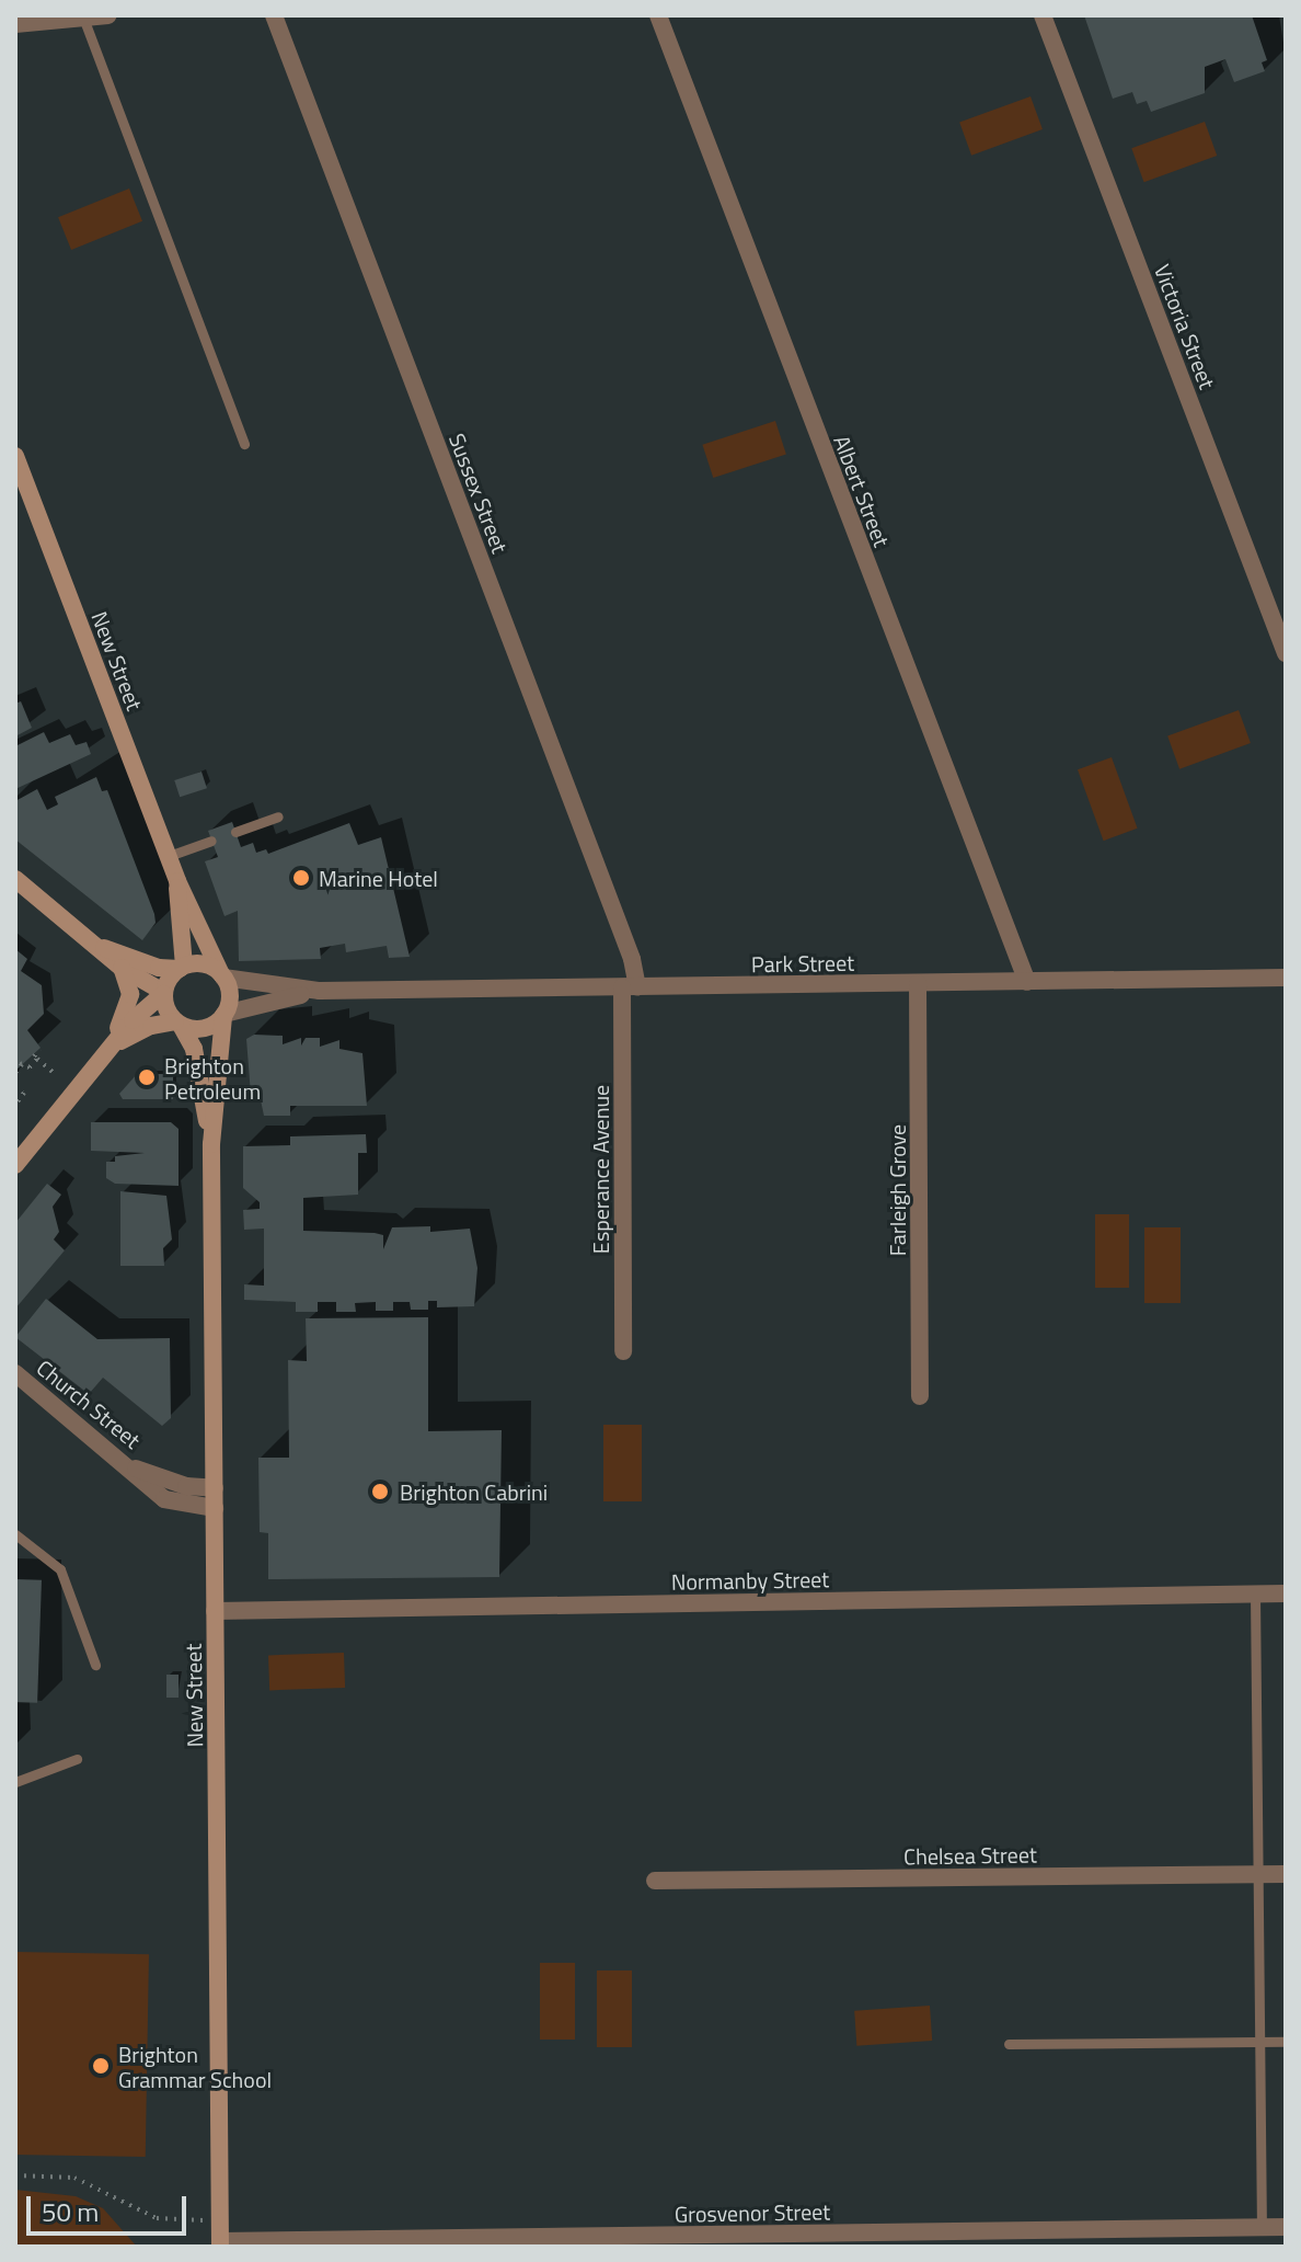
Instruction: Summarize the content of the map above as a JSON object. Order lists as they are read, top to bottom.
{
  "streets": {
    "main road": ["New Street"],
    "street": [
      "Victoria Street",
      "Albert Street",
      "Sussex Street",
      "Park Street",
      "Esperance Avenue",
      "Farleigh Grove",
      "Church Street",
      "Normanby Street",
      "Chelsea Street",
      "Grosvenor Street"
    ]
  },
  "crossings": [
    ["Albert Street", "Park Street"],
    ["Sussex Street", "Park Street"],
    ["Sussex Street", "Esperance Avenue"],
    ["New Street", "Park Street"],
    ["New Street", "Church Street"],
    ["New Street", "Normanby Street"],
    ["New Street", "Grosvenor Street"],
    ["Park Street", "Esperance Avenue"],
    ["Park Street", "Farleigh Grove"]
  ],
  "places": [
    "Marine Hotel",
    "Brighton Petroleum",
    "Brighton Cabrini",
    "Brighton Grammar School"
  ],
  "scale_bar": "50 m"
}
